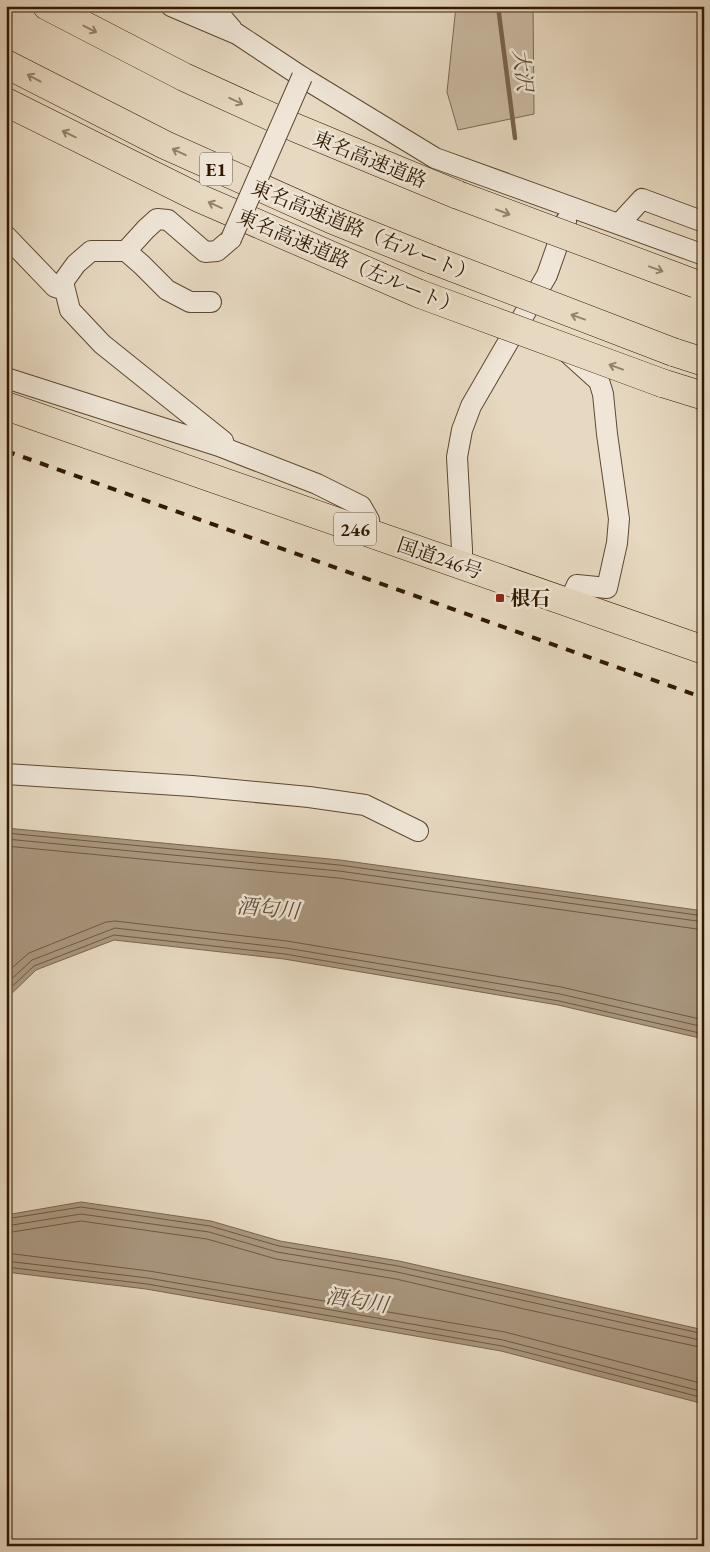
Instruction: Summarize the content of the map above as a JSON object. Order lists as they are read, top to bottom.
{
  "streets": {
    "highway": [
      "東名高速道路",
      "E1",
      "東名高速道路（右ルート）",
      "東名高速道路（左ルート）",
      "246",
      "国道246号"
    ]
  },
  "one_way": ["東名高速道路", "東名高速道路（右ルート）", "東名高速道路（左ルート）"],
  "water": ["大沢", "酒匂川"],
  "places": {
    "transit": ["根石"]
  }
}
